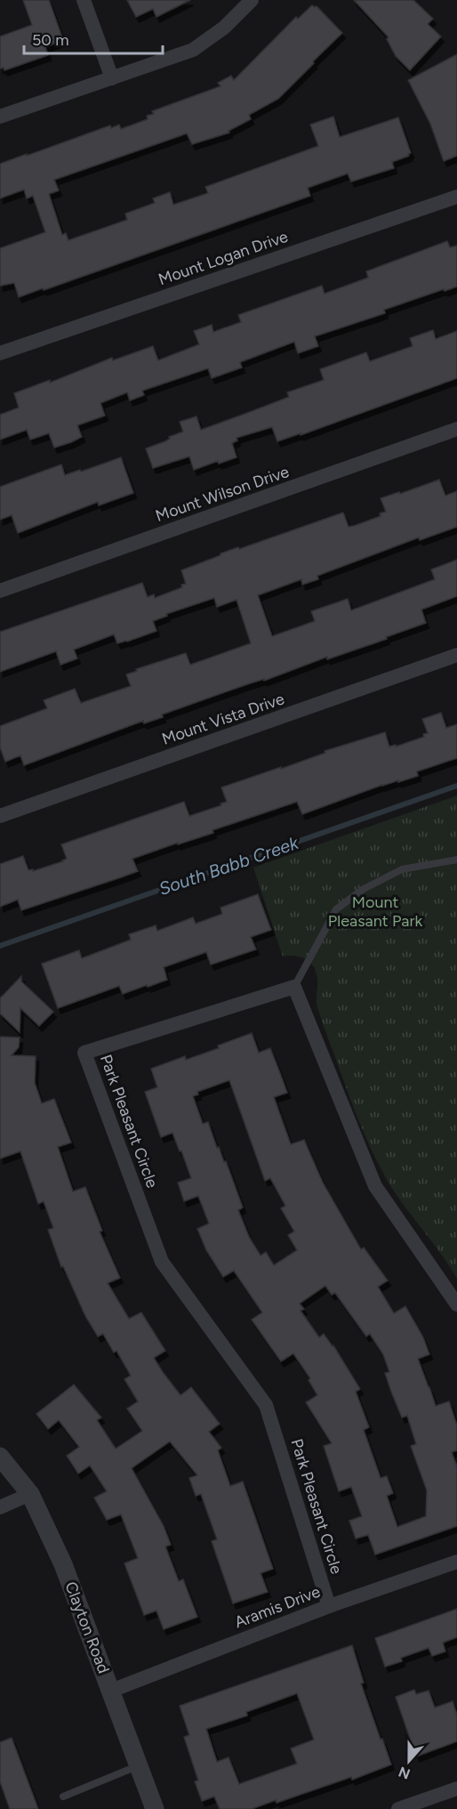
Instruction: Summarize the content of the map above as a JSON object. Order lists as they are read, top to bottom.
{
  "streets": {
    "street": [
      "Mount Logan Drive",
      "Mount Wilson Drive",
      "Mount Vista Drive",
      "Park Pleasant Circle",
      "Aramis Drive",
      "Clayton Road"
    ]
  },
  "crossings": [
    ["Park Pleasant Circle", "Aramis Drive"],
    ["Aramis Drive", "Clayton Road"]
  ],
  "water": ["South Babb Creek"],
  "parks": ["Mount Pleasant Park"],
  "scale_bar": "50 m",
  "north": "bottom"
}
